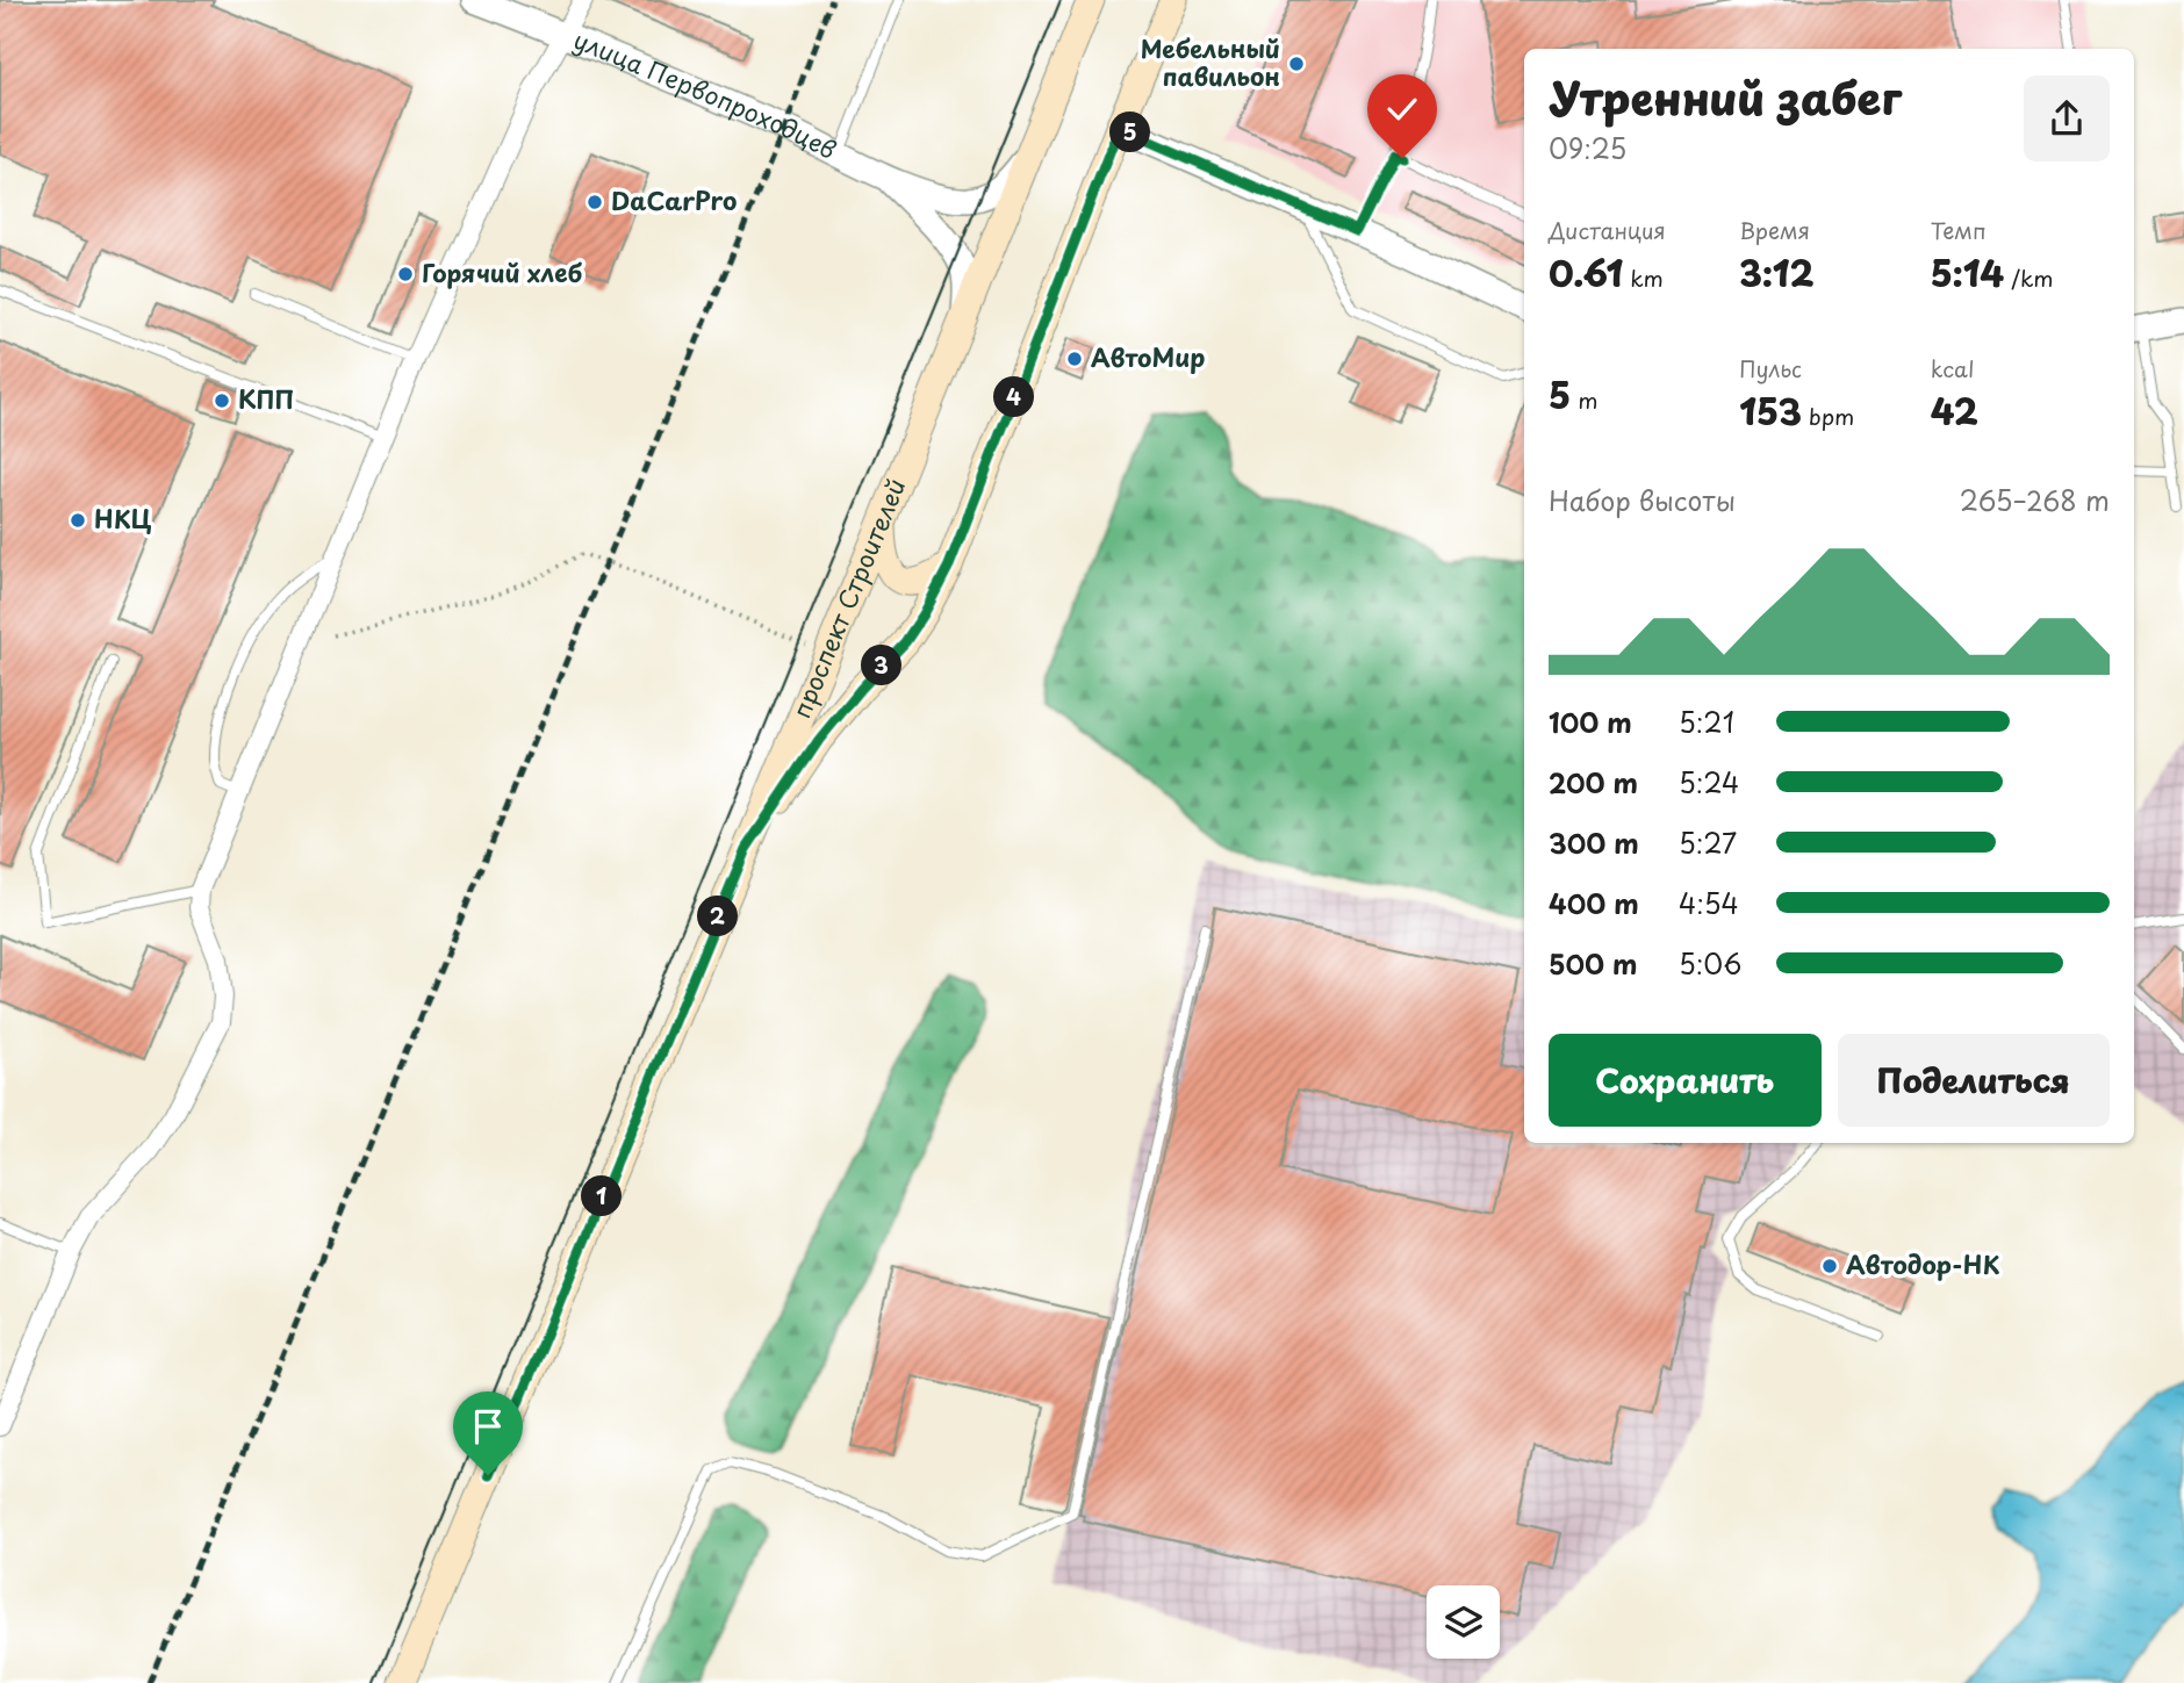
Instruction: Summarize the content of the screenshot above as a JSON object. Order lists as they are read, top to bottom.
{
  "streets": {
    "main road": ["проспект Строителей"],
    "street": ["улица Первопроходцев"]
  },
  "crossings": [
    ["улица Первопроходцев", "проспект Строителей"]
  ],
  "places": [
    "Мебельный павильон",
    "DaCarPro",
    "Горячий хлеб",
    "АвтоМир",
    "КПП",
    "НКЦ",
    "Автодор-НК"
  ],
  "page": {
    "heading": ["Утренний забег", "09:25"],
    "pins": [
      "5",
      "4",
      "3",
      "2",
      "1"
    ],
    "stats": [
      ["Дистанция", "0.61 km"],
      ["Время", "3:12"],
      ["Темп", "5:14 /km"],
      ["5 m"],
      ["Пульс", "153 bpm"],
      ["kcal", "42"]
    ],
    "chart": ["Набор высоты", "265–268 m"],
    "list": [
      {
        "name": "100 m",
        "note": "5:21"
      },
      {
        "name": "200 m",
        "note": "5:24"
      },
      {
        "name": "300 m",
        "note": "5:27"
      },
      {
        "name": "400 m",
        "note": "4:54"
      },
      {
        "name": "500 m",
        "note": "5:06"
      }
    ],
    "buttons": ["Сохранить", "Поделиться"]
  }
}
